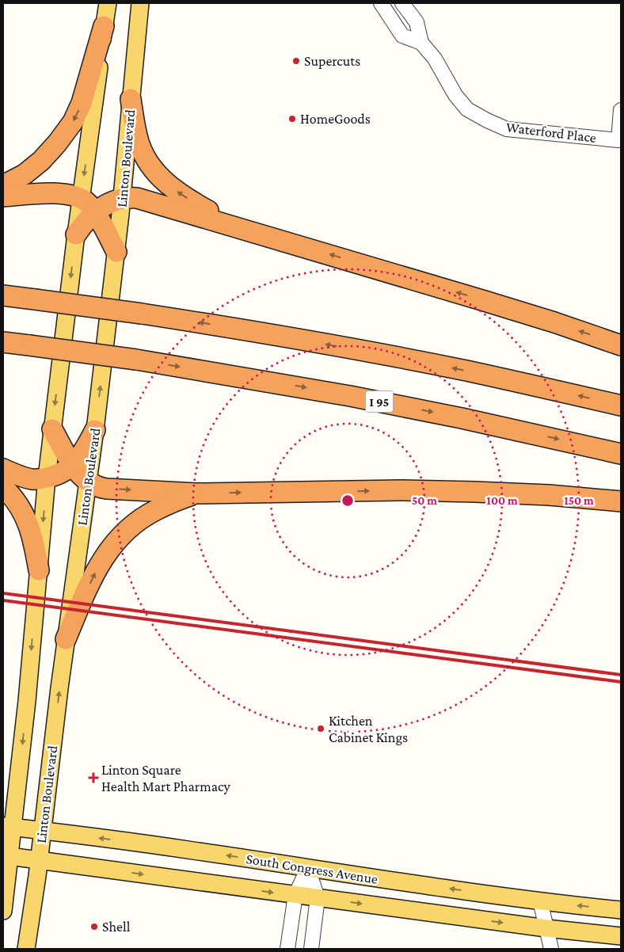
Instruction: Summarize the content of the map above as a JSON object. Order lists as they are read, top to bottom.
{
  "streets": {
    "highway": ["I 95"],
    "main road": ["Linton Boulevard", "South Congress Avenue"],
    "street": ["Waterford Place"]
  },
  "crossings": [
    ["Linton Boulevard", "South Congress Avenue"]
  ],
  "places": {
    "other": [
      "Supercuts",
      "HomeGoods",
      "Kitchen Cabinet Kings",
      "Shell"
    ],
    "health": ["Linton Square Health Mart Pharmacy"]
  },
  "rings": ["50 m", "100 m", "150 m"]
}
